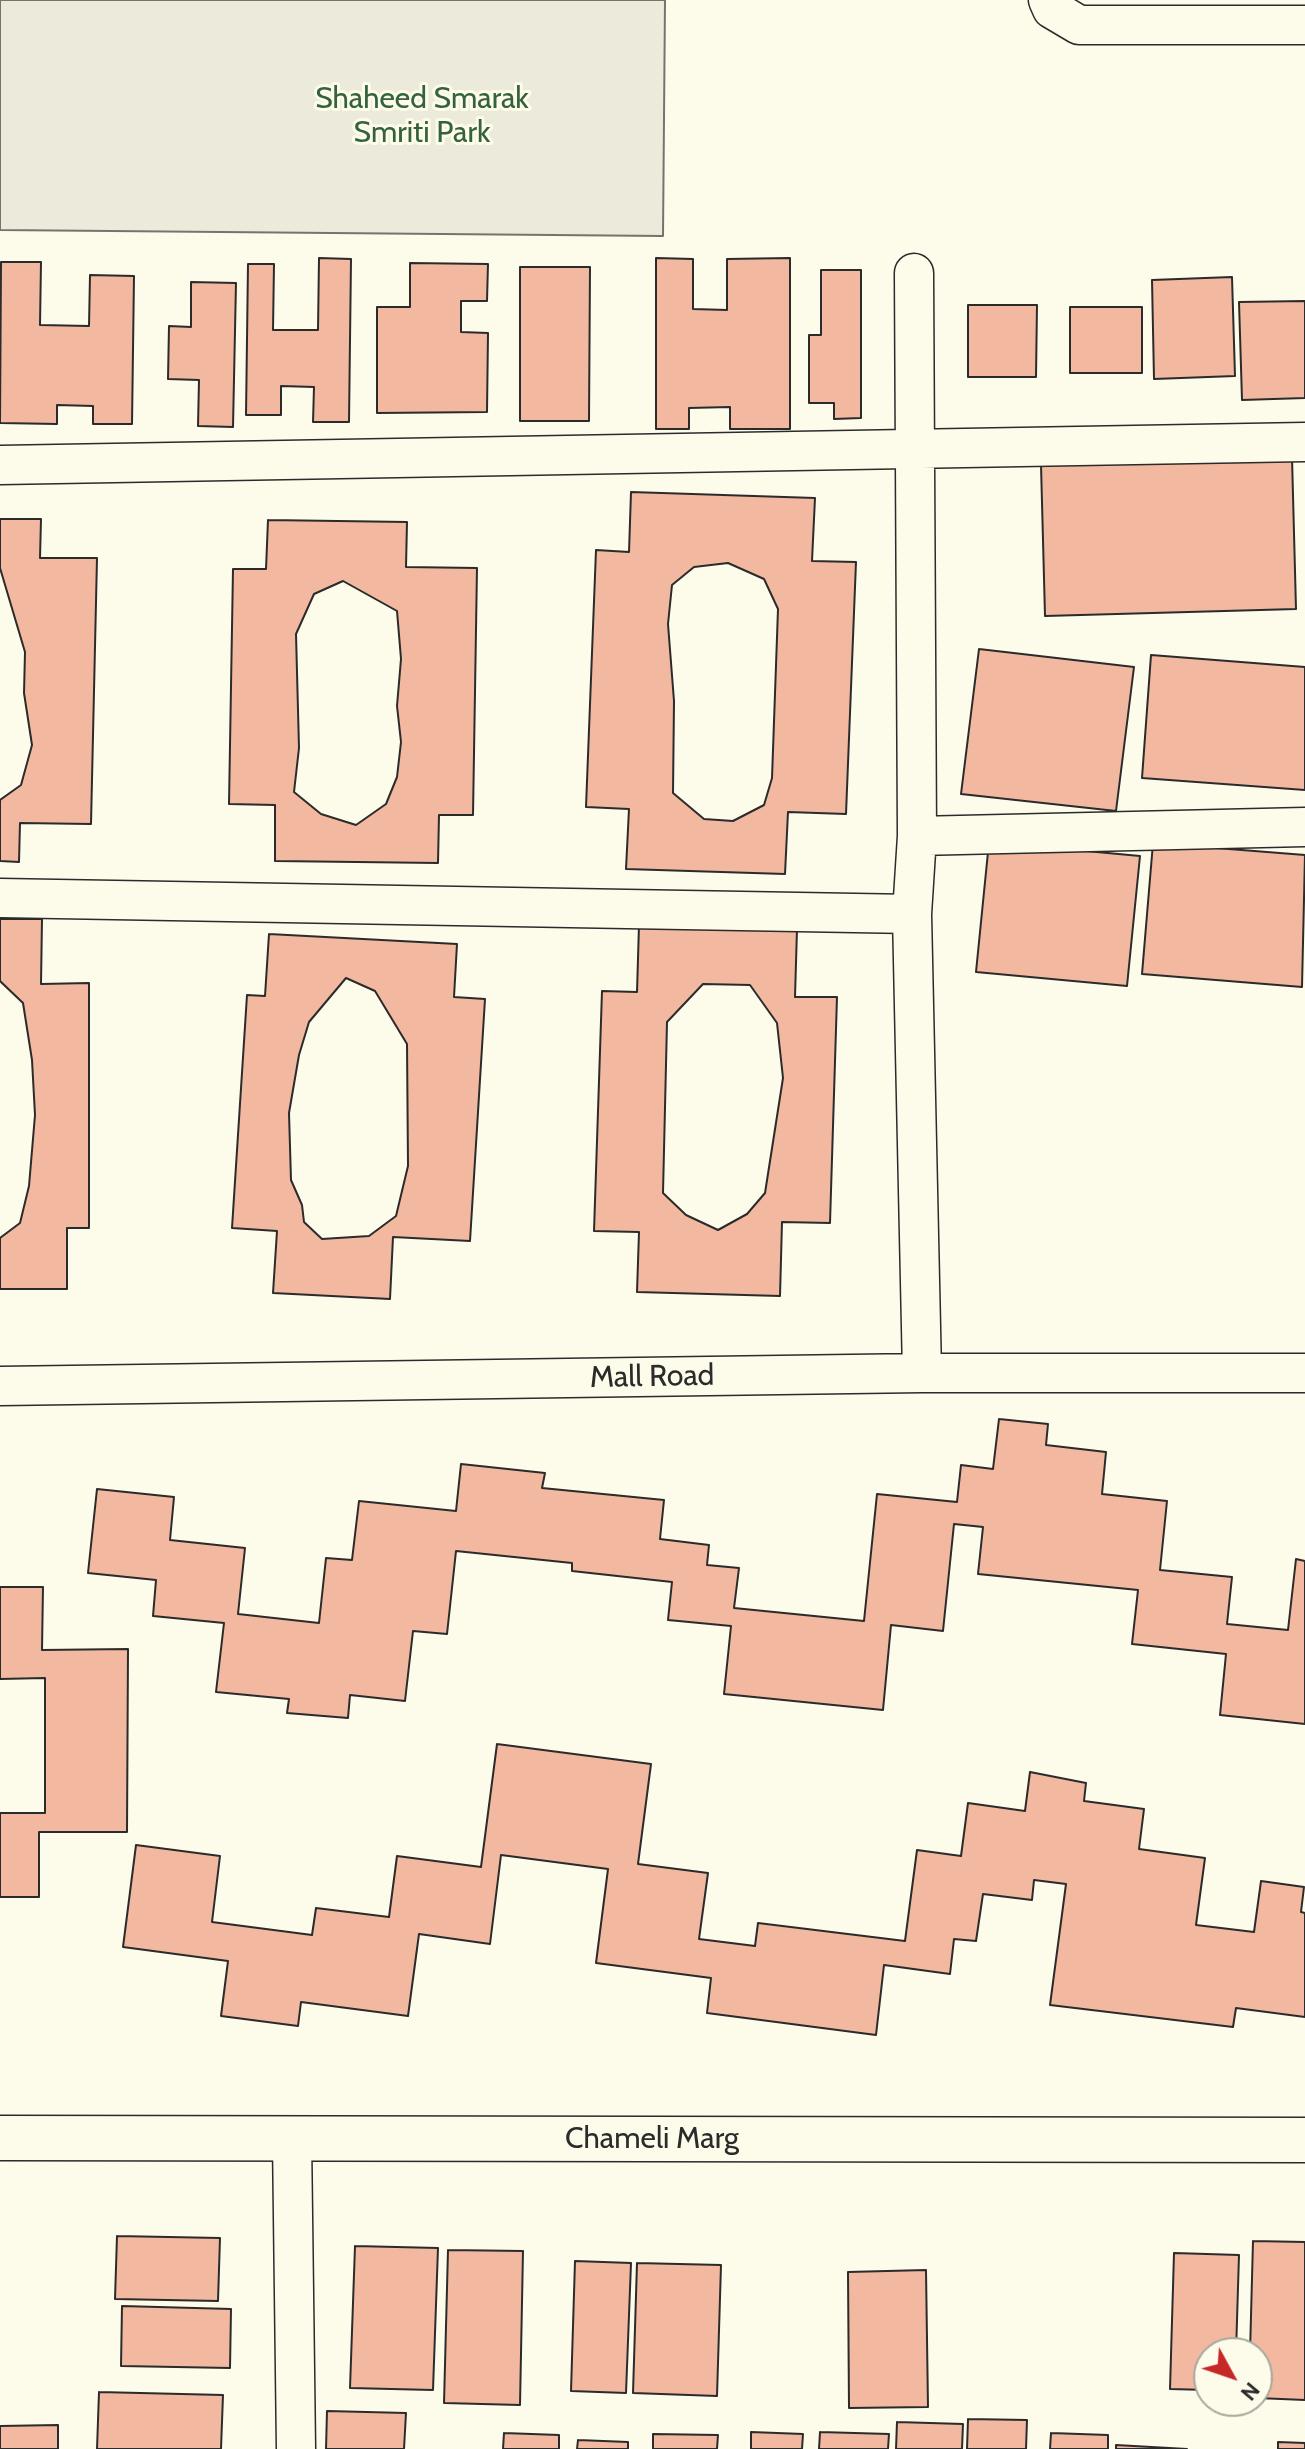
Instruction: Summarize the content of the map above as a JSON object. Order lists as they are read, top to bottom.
{
  "streets": {
    "street": ["Mall Road", "Chameli Marg"]
  },
  "parks": ["Shaheed Smarak Smriti Park"],
  "north": "bottom right"
}
